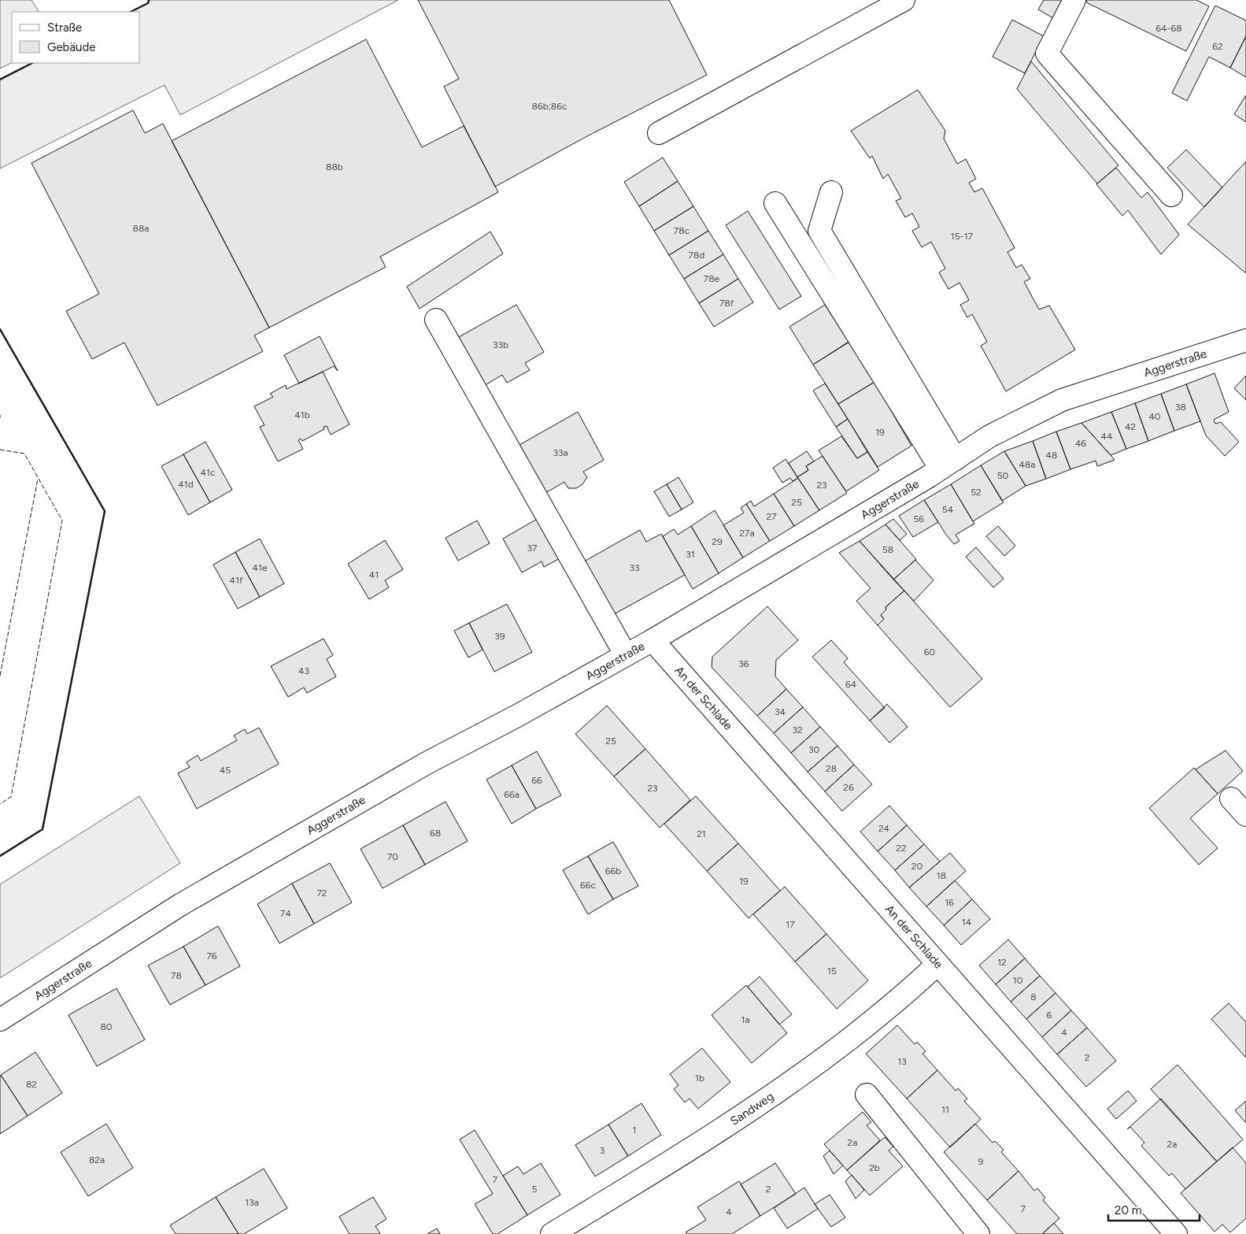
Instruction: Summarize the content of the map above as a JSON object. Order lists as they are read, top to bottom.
{
  "streets": {
    "street": ["Aggerstraße", "An der Schlade", "Sandweg"]
  },
  "crossings": [
    ["Aggerstraße", "An der Schlade"],
    ["An der Schlade", "Sandweg"]
  ],
  "house_numbers": [
    "64-68",
    "62",
    "86b;86c",
    "88b",
    "88a",
    "78c",
    "15-17",
    "78d",
    "78e",
    "78f",
    "33b",
    "38",
    "41b",
    "40",
    "42",
    "19",
    "44",
    "46",
    "33a",
    "48",
    "48a",
    "41c",
    "50",
    "41d",
    "23",
    "52",
    "25",
    "54",
    "27",
    "56",
    "27a",
    "29",
    "37",
    "58",
    "31",
    "41e",
    "33",
    "41",
    "41f",
    "39",
    "60",
    "36",
    "43",
    "64",
    "34",
    "32",
    "25",
    "30",
    "28",
    "45",
    "66",
    "26",
    "23",
    "66a",
    "24",
    "68",
    "21",
    "22",
    "70",
    "20",
    "66b",
    "18",
    "19",
    "66c",
    "72",
    "16",
    "74",
    "14",
    "17",
    "76",
    "12",
    "15",
    "78",
    "10",
    "8",
    "6",
    "1a",
    "80",
    "4",
    "2",
    "13",
    "1b",
    "82",
    "11",
    "1",
    "2a",
    "2a",
    "3",
    "82a",
    "9",
    "2b",
    "7",
    "5",
    "2",
    "13a",
    "7",
    "4"
  ],
  "legend": ["Straße", "Gebäude"],
  "scale_bar": "20 m"
}
